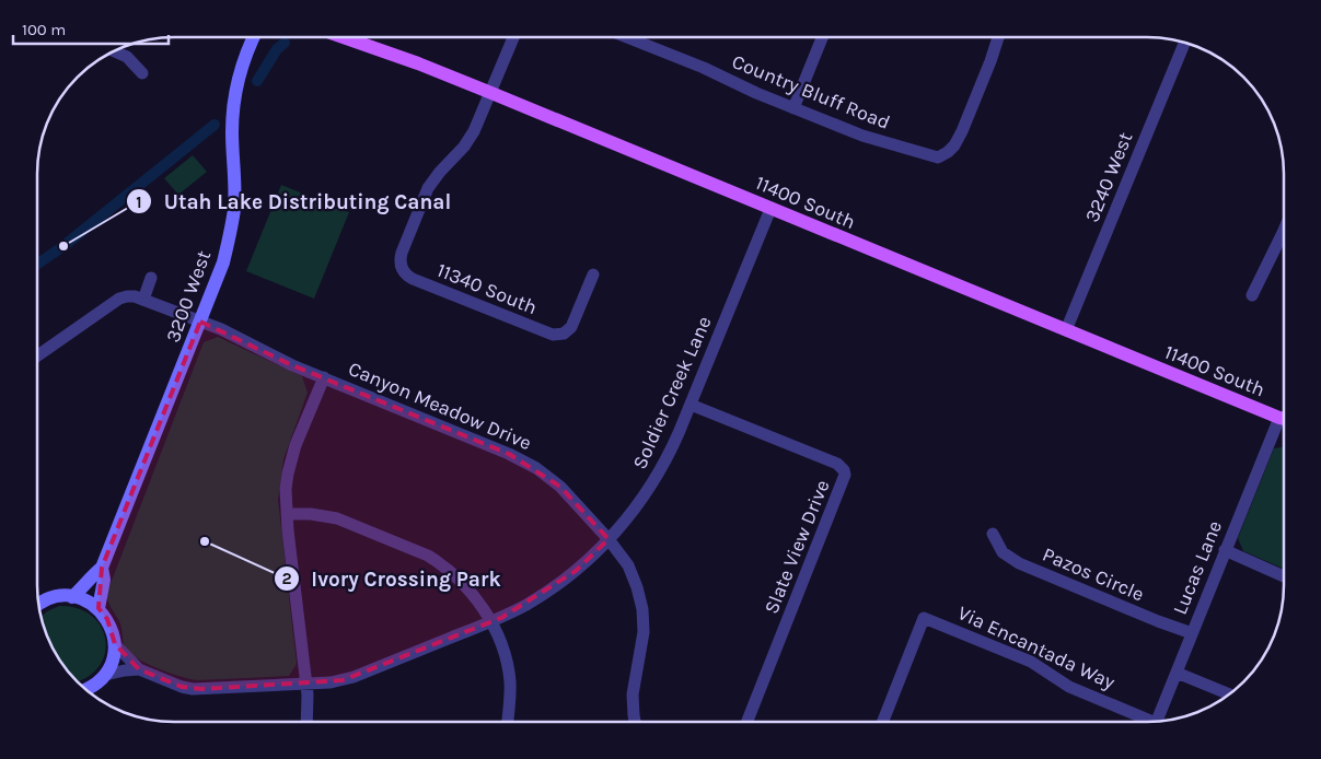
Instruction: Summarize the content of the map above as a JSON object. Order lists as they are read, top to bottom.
{
  "streets": {
    "main road": ["11400 South"],
    "street": [
      "Country Bluff Road",
      "3240 West",
      "11340 South",
      "3200 West",
      "Soldier Creek Lane",
      "Canyon Meadow Drive",
      "Slate View Drive",
      "Lucas Lane",
      "Pazos Circle",
      "Via Encantada Way"
    ]
  },
  "crossings": [
    ["3240 West", "11400 South"],
    ["11400 South", "11340 South"],
    ["11400 South", "Soldier Creek Lane"],
    ["11400 South", "Lucas Lane"],
    ["3200 West", "Canyon Meadow Drive"],
    ["Soldier Creek Lane", "Canyon Meadow Drive"],
    ["Soldier Creek Lane", "Slate View Drive"],
    ["Lucas Lane", "Pazos Circle"]
  ],
  "places": ["Utah Lake Distributing Canal", "Ivory Crossing Park"],
  "scale_bar": "100 m"
}
